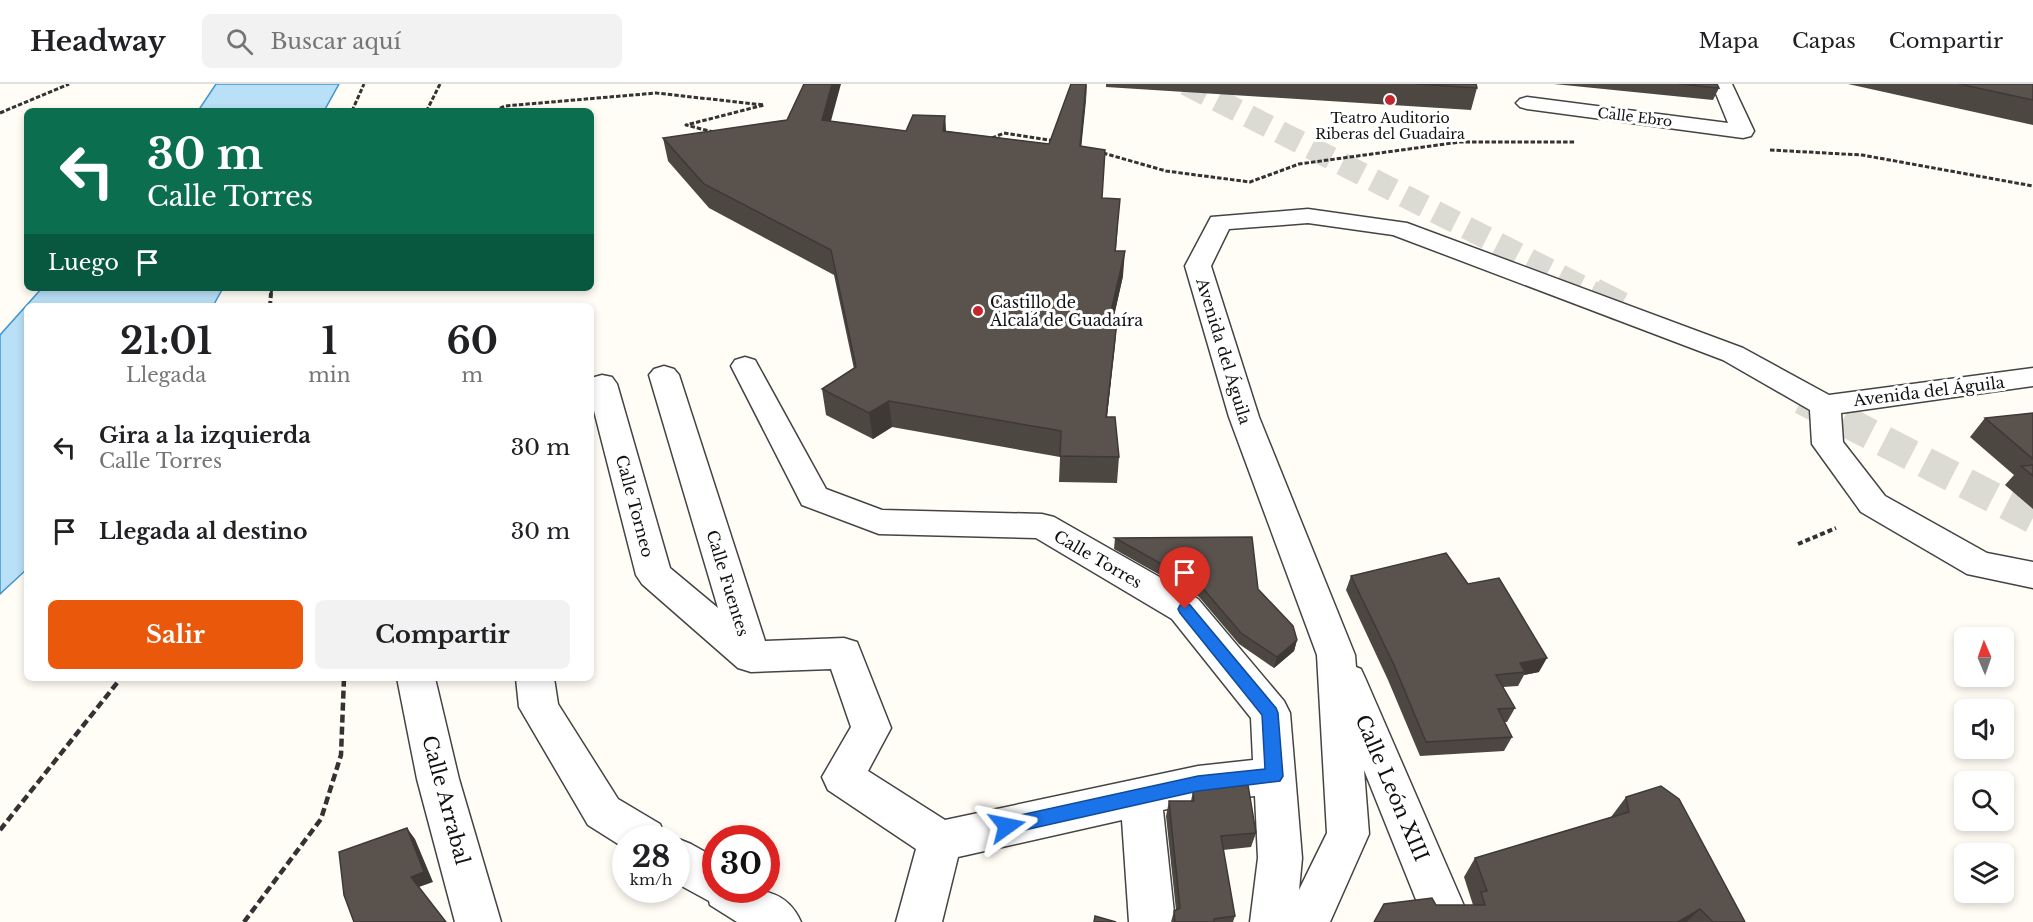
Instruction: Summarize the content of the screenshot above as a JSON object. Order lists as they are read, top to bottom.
{
  "streets": {
    "street": [
      "Calle Ebro",
      "Avenida del Águila",
      "Calle Torneo",
      "Calle Torres",
      "Calle Fuentes",
      "Calle León XIII",
      "Calle Arrabal"
    ]
  },
  "crossings": [
    ["Avenida del Águila", "Calle León XIII"],
    ["Calle Torneo", "Calle Fuentes"]
  ],
  "places": ["Teatro Auditorio Riberas del Guadaira", "Castillo de Alcalá de Guadaíra"],
  "north": "top",
  "page": {
    "header": "Headway",
    "search": "Buscar aquí",
    "nav": ["Mapa", "Capas", "Compartir"],
    "turn": ["30 m", "Calle Torres"],
    "then": "Luego",
    "eta": [
      "21:01",
      "Llegada",
      "1",
      "min",
      "60",
      "m"
    ],
    "list": [
      {
        "name": "Gira a la izquierda",
        "note": "Calle Torres",
        "value": "30 m"
      },
      {
        "name": "Llegada al destino",
        "value": "30 m"
      }
    ],
    "buttons": ["Salir", "Compartir"],
    "speed": "28 km/h",
    "limit": "30"
  }
}
